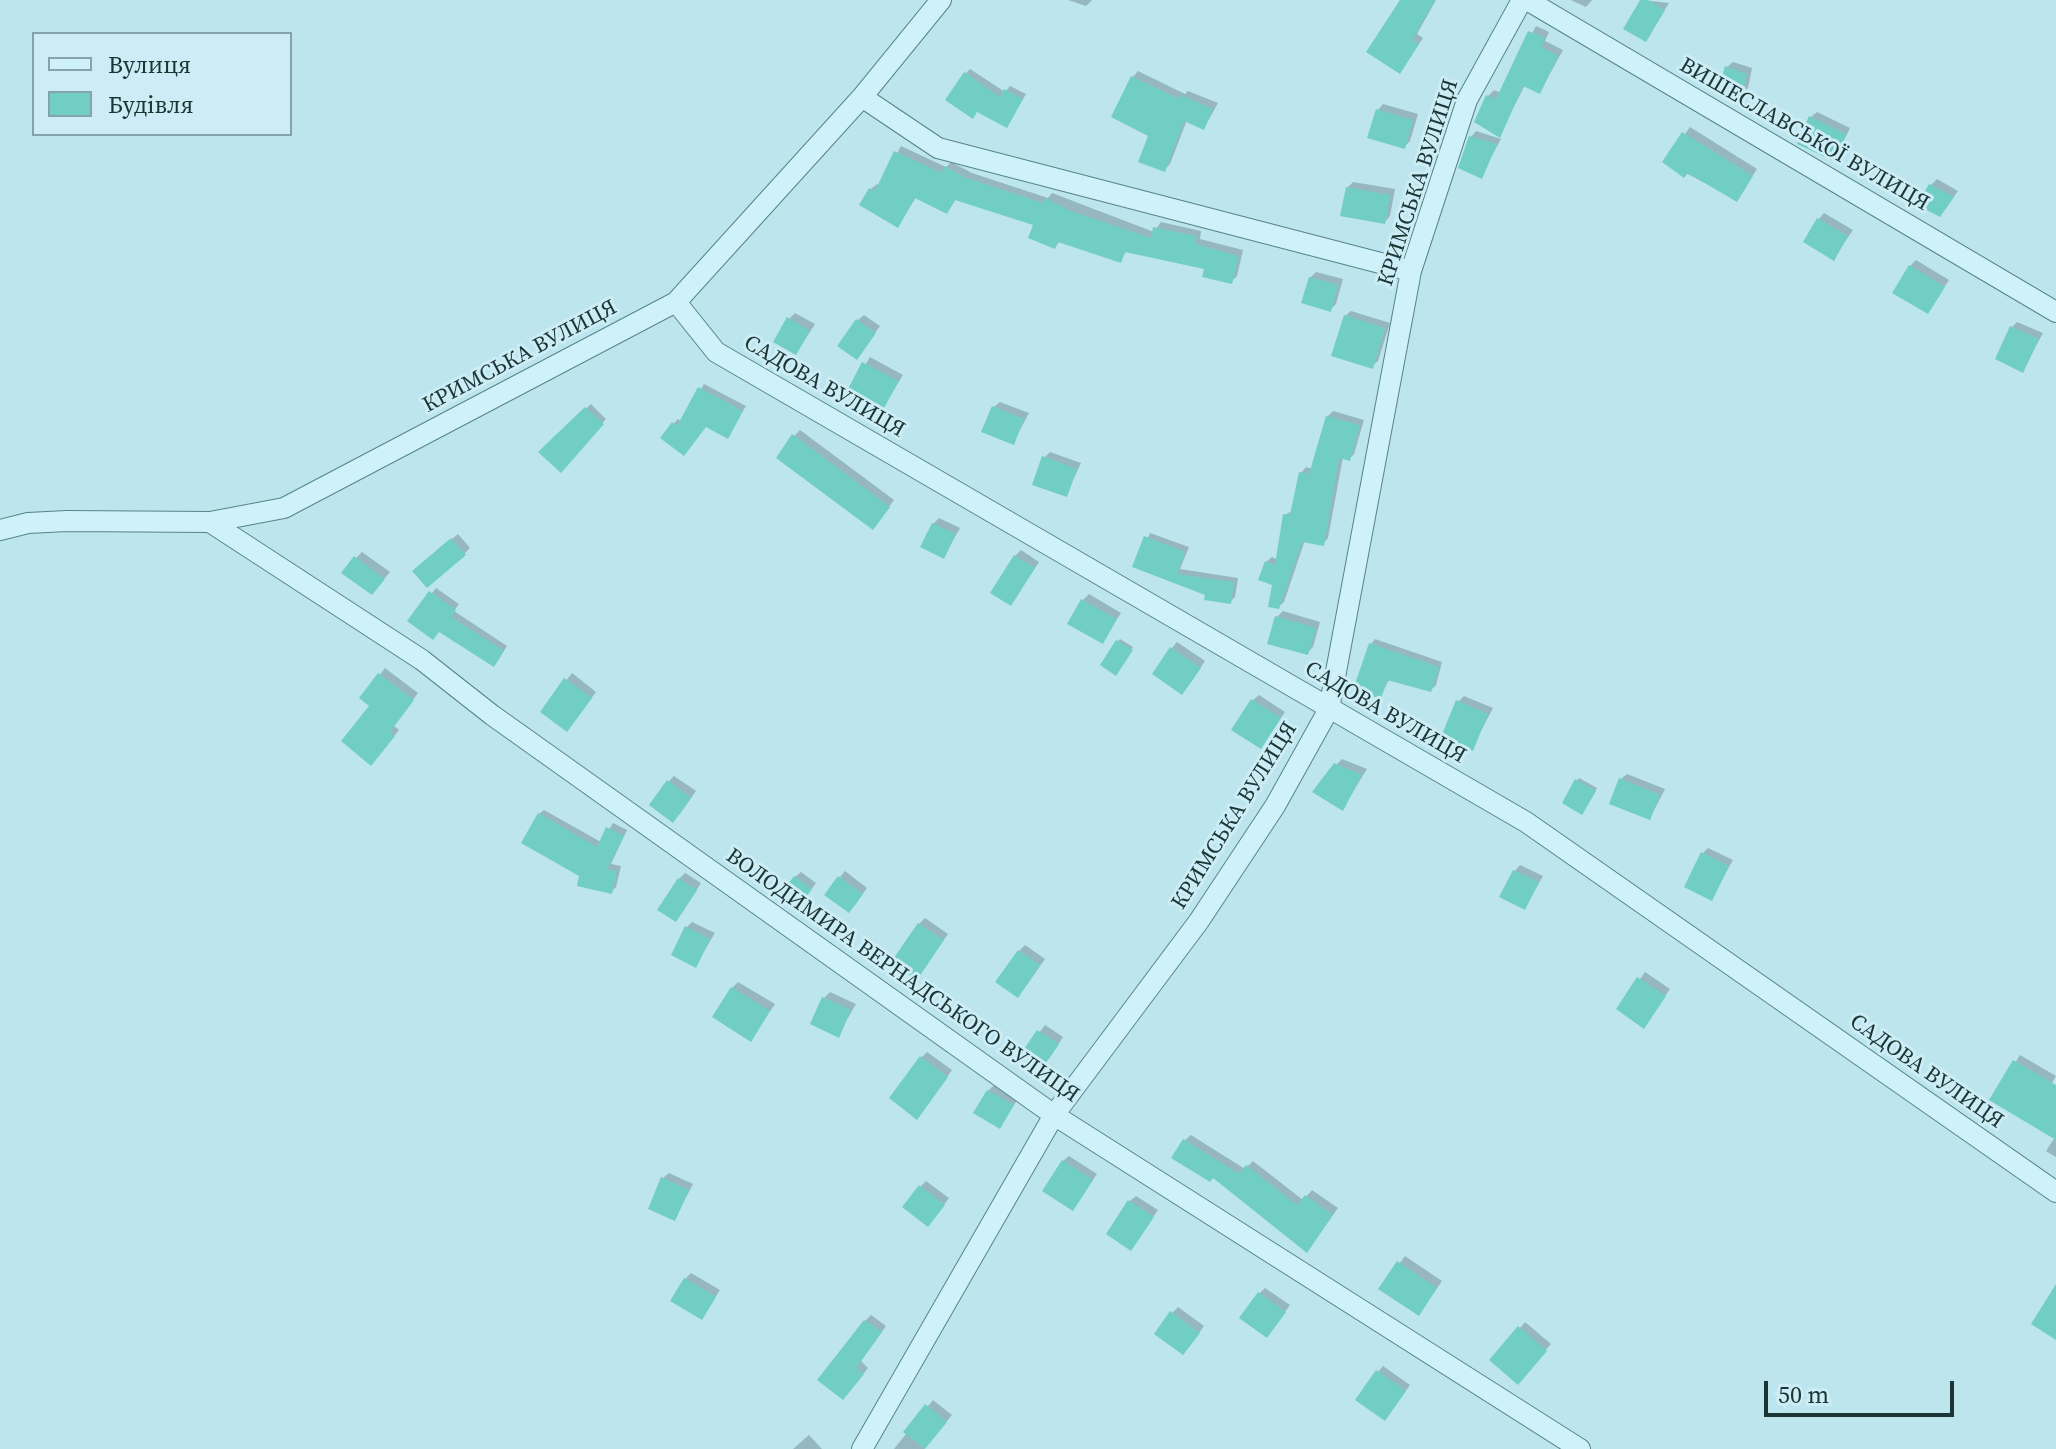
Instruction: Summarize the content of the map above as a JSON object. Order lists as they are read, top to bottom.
{
  "streets": {
    "street": [
      "ВИШЕСЛАВСЬКОЇ ВУЛИЦЯ",
      "КРИМСЬКА ВУЛИЦЯ",
      "САДОВА ВУЛИЦЯ",
      "ВОЛОДИМИРА ВЕРНАДСЬКОГО ВУЛИЦЯ"
    ]
  },
  "crossings": [
    ["ВИШЕСЛАВСЬКОЇ ВУЛИЦЯ", "КРИМСЬКА ВУЛИЦЯ"],
    ["КРИМСЬКА ВУЛИЦЯ", "САДОВА ВУЛИЦЯ"],
    ["КРИМСЬКА ВУЛИЦЯ", "ВОЛОДИМИРА ВЕРНАДСЬКОГО ВУЛИЦЯ"]
  ],
  "legend": ["Вулиця", "Будівля"],
  "scale_bar": "50 m"
}
